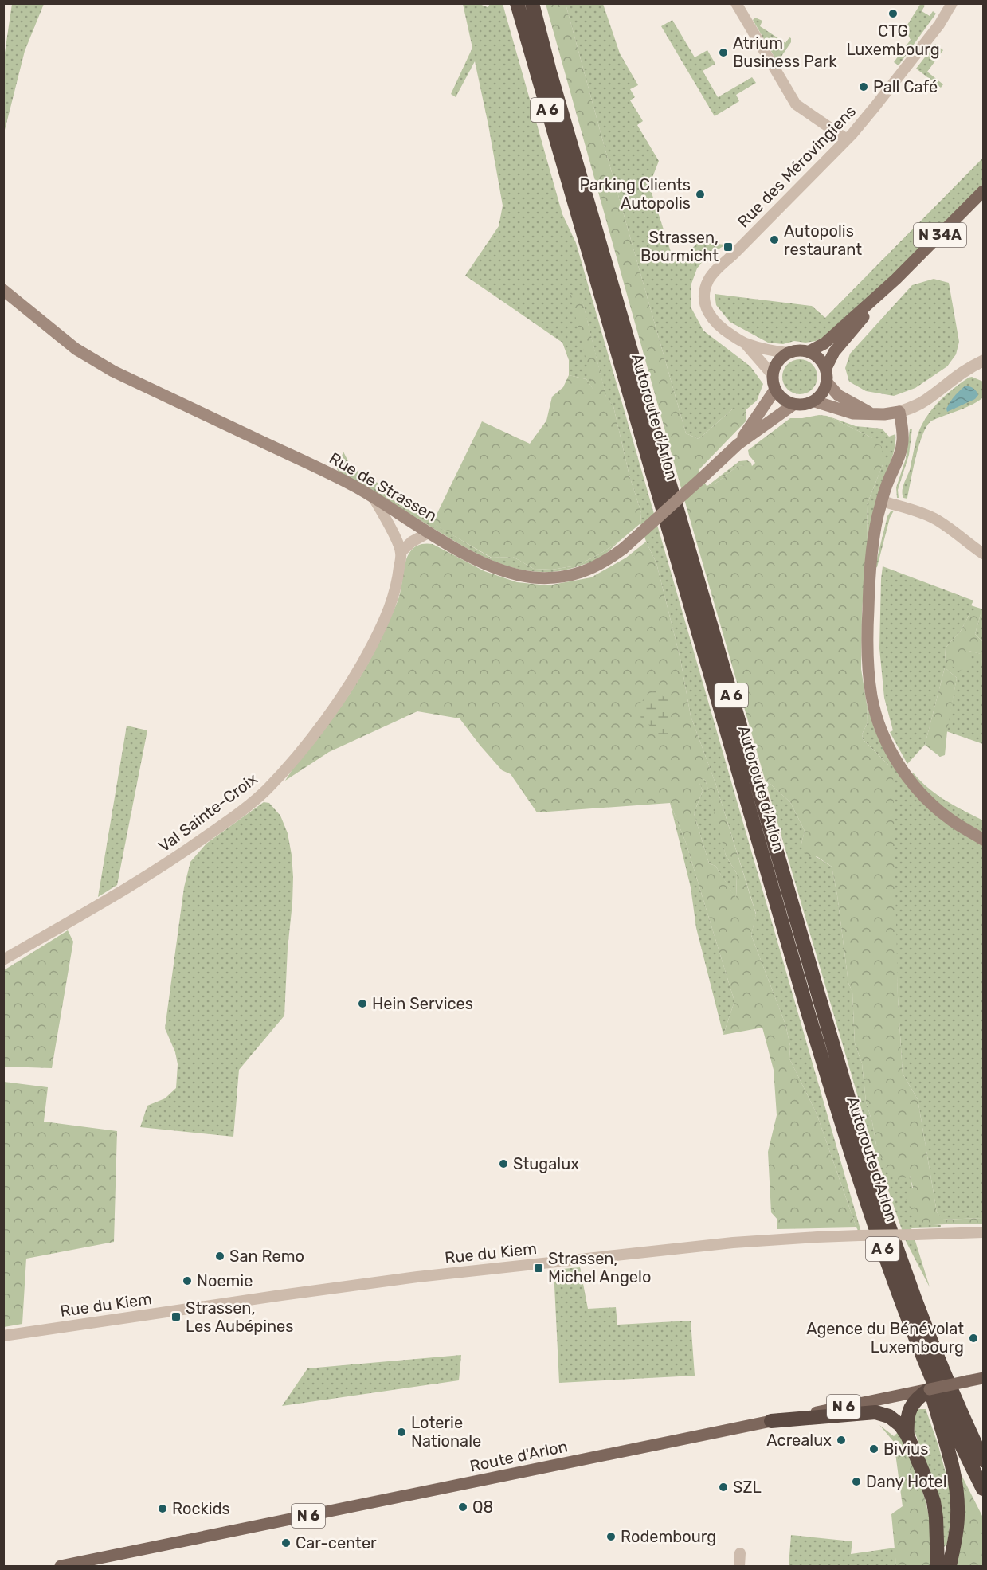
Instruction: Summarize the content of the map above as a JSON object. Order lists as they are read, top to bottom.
{
  "streets": {
    "highway": ["A 6", "Autoroute d'Arlon"],
    "main road": [
      "N 34A",
      "Rue de Strassen",
      "N 6",
      "Route d'Arlon"
    ],
    "street": ["Rue des Mérovingiens", "Val Sainte-Croix", "Rue du Kiem"]
  },
  "crossings": [
    ["Rue des Mérovingiens", "N 34A"],
    ["Rue des Mérovingiens", "Rue de Strassen"],
    ["N 34A", "Rue de Strassen"]
  ],
  "places": {
    "other": [
      "CTG Luxembourg",
      "Atrium Business Park",
      "Pall Café",
      "Parking Clients Autopolis",
      "Autopolis restaurant",
      "Hein Services",
      "Stugalux",
      "San Remo",
      "Noemie",
      "Agence du Bénévolat Luxembourg",
      "Loterie Nationale",
      "Acrealux",
      "Bivius",
      "Dany Hotel",
      "SZL",
      "Q8",
      "Rockids",
      "Rodembourg",
      "Car-center"
    ],
    "transit": ["Strassen, Bourmicht", "Strassen, Michel Angelo", "Strassen, Les Aubépines"]
  }
}
